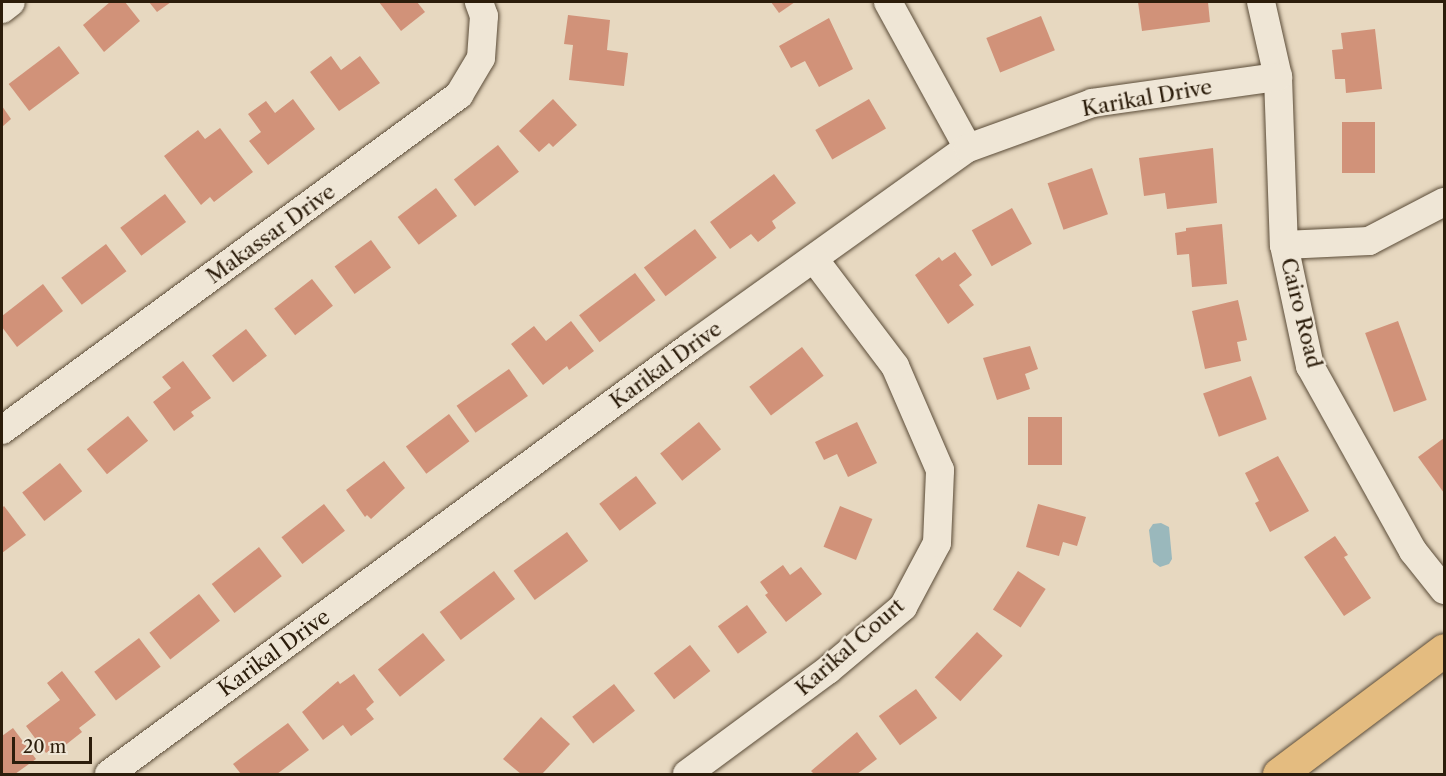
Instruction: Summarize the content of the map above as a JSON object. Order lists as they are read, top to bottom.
{
  "streets": {
    "street": [
      "Karikal Drive",
      "Makassar Drive",
      "Cairo Road",
      "Karikal Court"
    ]
  },
  "crossings": [
    ["Karikal Drive", "Cairo Road"],
    ["Karikal Drive", "Karikal Court"]
  ],
  "scale_bar": "20 m"
}
